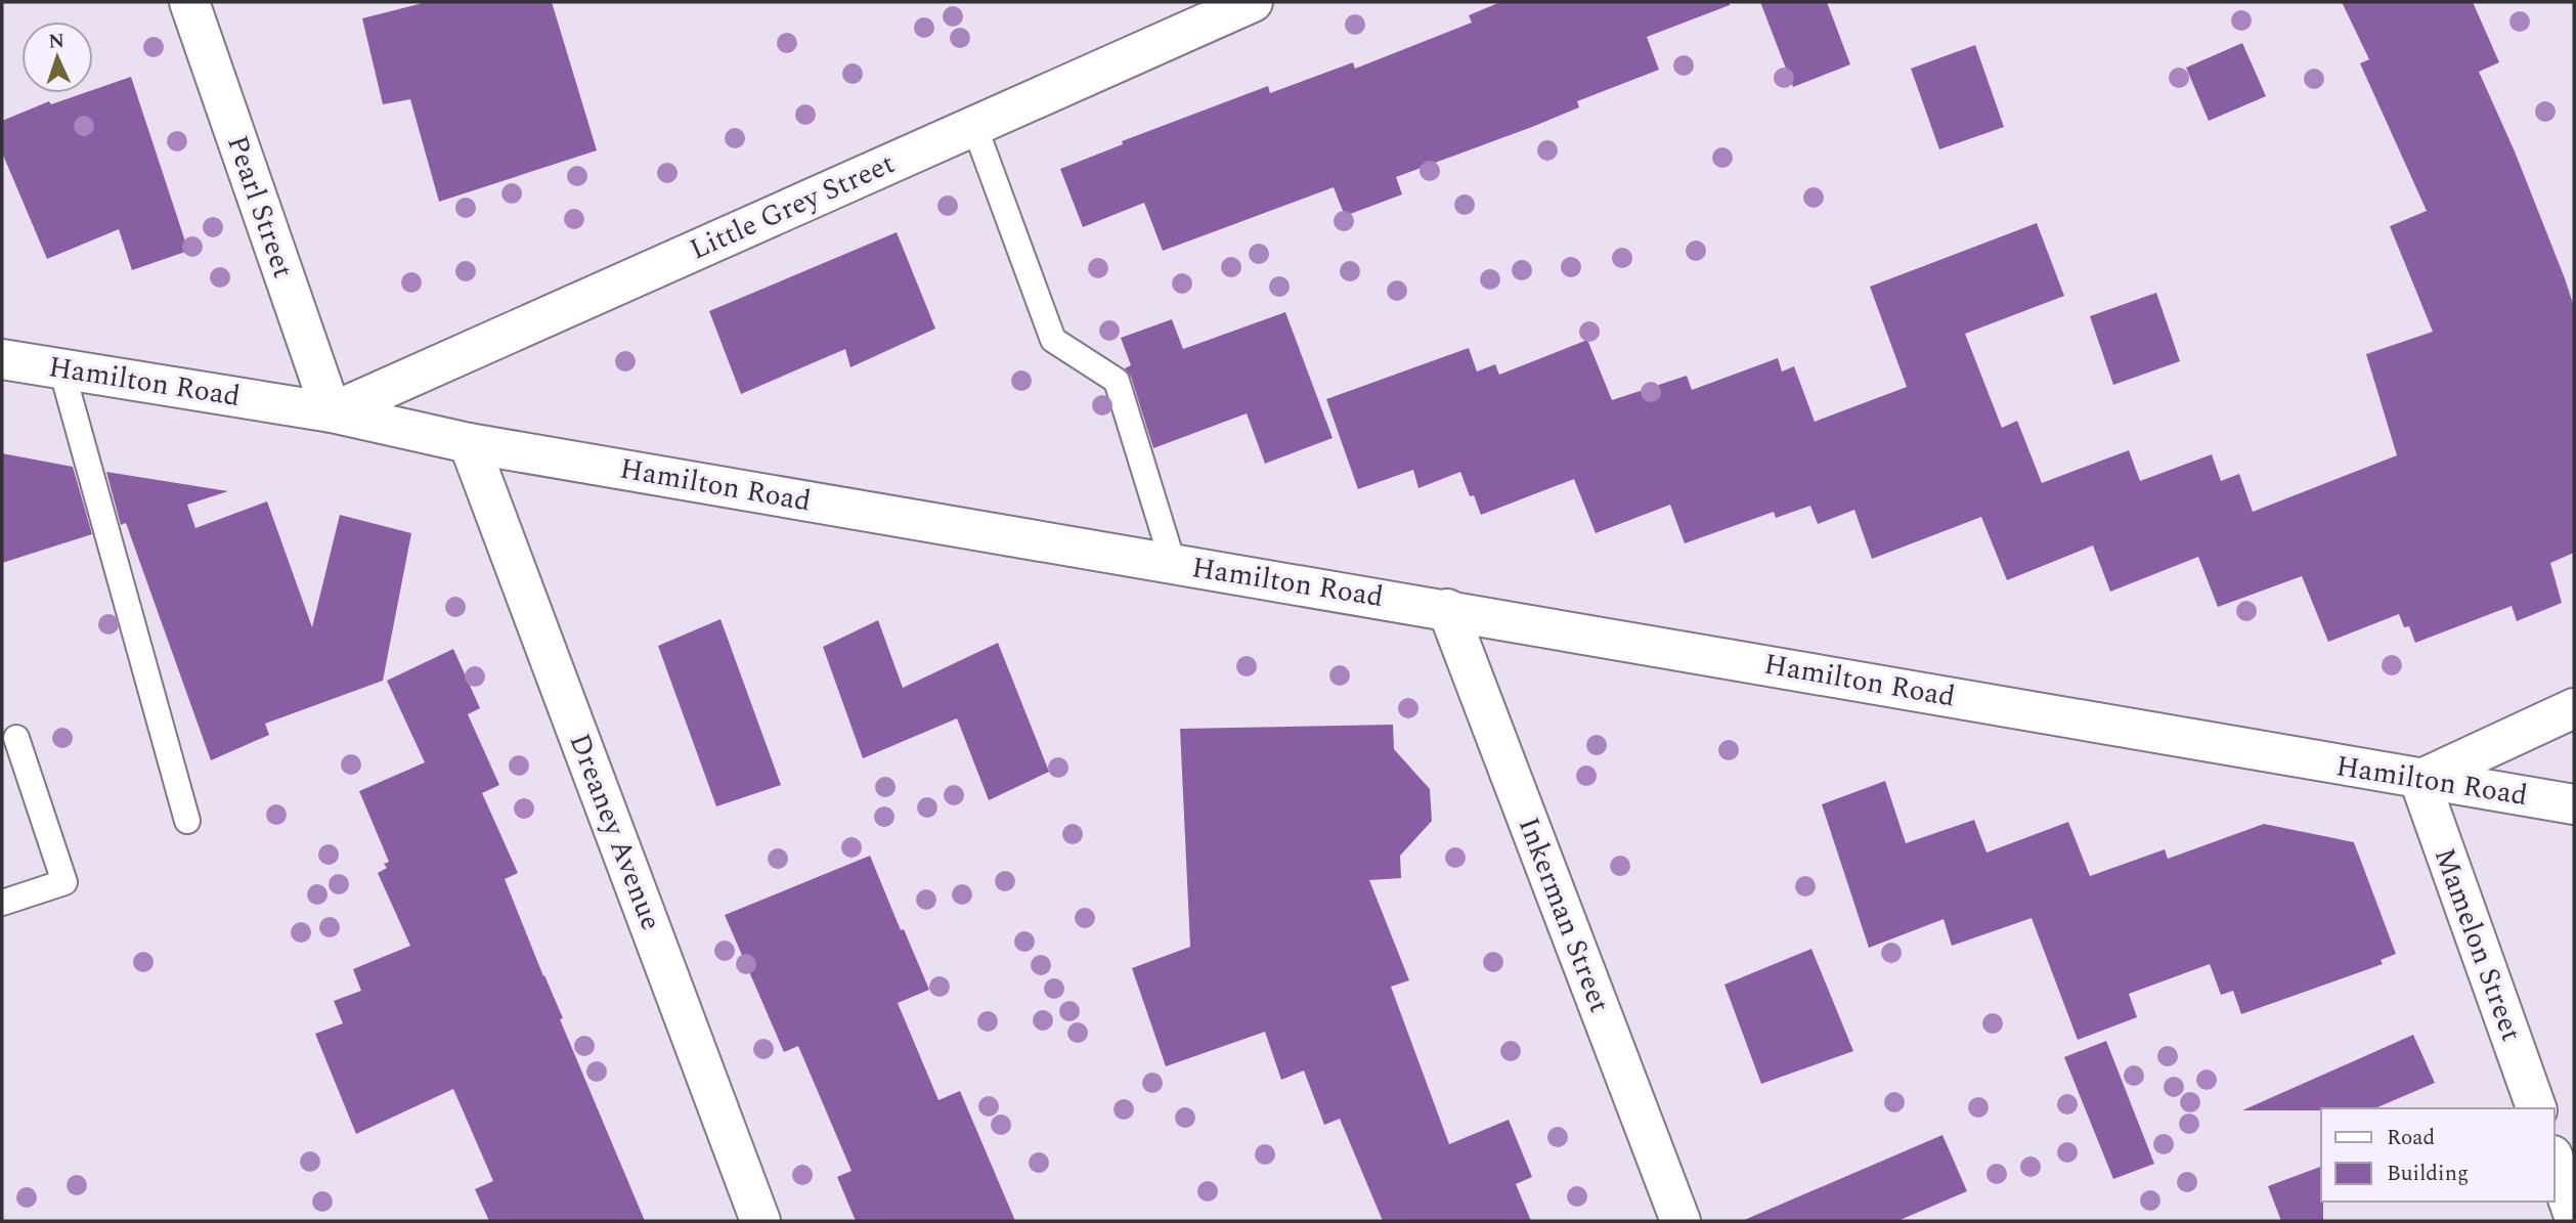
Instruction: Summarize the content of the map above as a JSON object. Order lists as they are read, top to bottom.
{
  "streets": {
    "street": [
      "Pearl Street",
      "Little Grey Street",
      "Hamilton Road",
      "Dreaney Avenue",
      "Inkerman Street",
      "Mamelon Street"
    ]
  },
  "crossings": [
    ["Pearl Street", "Little Grey Street"],
    ["Pearl Street", "Hamilton Road"],
    ["Little Grey Street", "Hamilton Road"],
    ["Hamilton Road", "Dreaney Avenue"],
    ["Hamilton Road", "Inkerman Street"],
    ["Hamilton Road", "Mamelon Street"]
  ],
  "legend": ["Road", "Building"],
  "north": "top"
}
